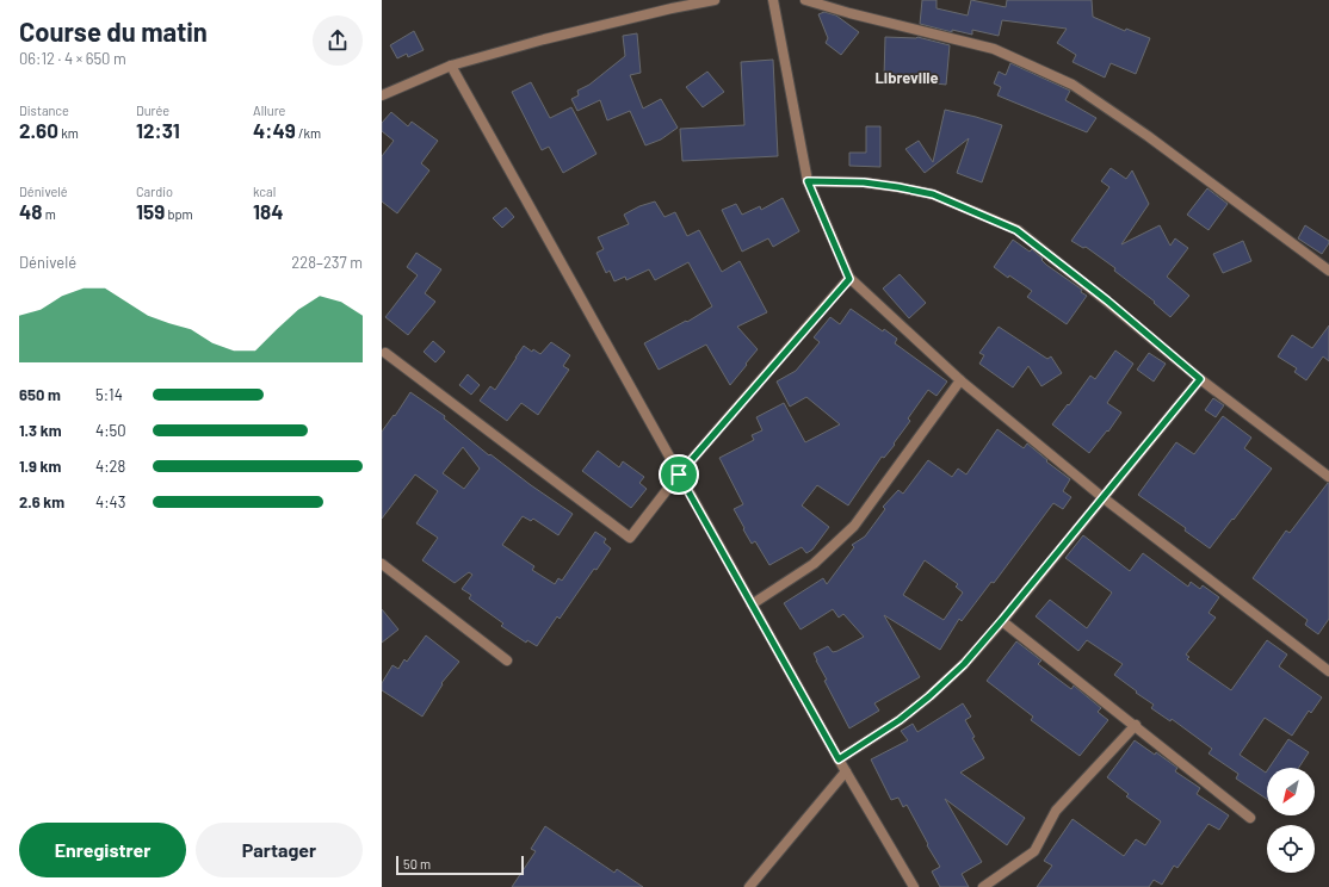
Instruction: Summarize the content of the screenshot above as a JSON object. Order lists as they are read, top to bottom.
{
  "districts": ["Libreville"],
  "scale_bar": "50 m",
  "north": "bottom left",
  "page": {
    "heading": ["Course du matin", "06:12 · 4 × 650 m"],
    "stats": [
      ["Distance", "2.60 km"],
      ["Durée", "12:31"],
      ["Allure", "4:49 /km"],
      ["Dénivelé", "48 m"],
      ["Cardio", "159 bpm"],
      ["kcal", "184"]
    ],
    "chart": ["Dénivelé", "228–237 m"],
    "list": [
      {
        "name": "650 m",
        "note": "5:14"
      },
      {
        "name": "1.3 km",
        "note": "4:50"
      },
      {
        "name": "1.9 km",
        "note": "4:28"
      },
      {
        "name": "2.6 km",
        "note": "4:43"
      }
    ],
    "buttons": ["Enregistrer", "Partager"],
    "scale": "50 m"
  }
}
